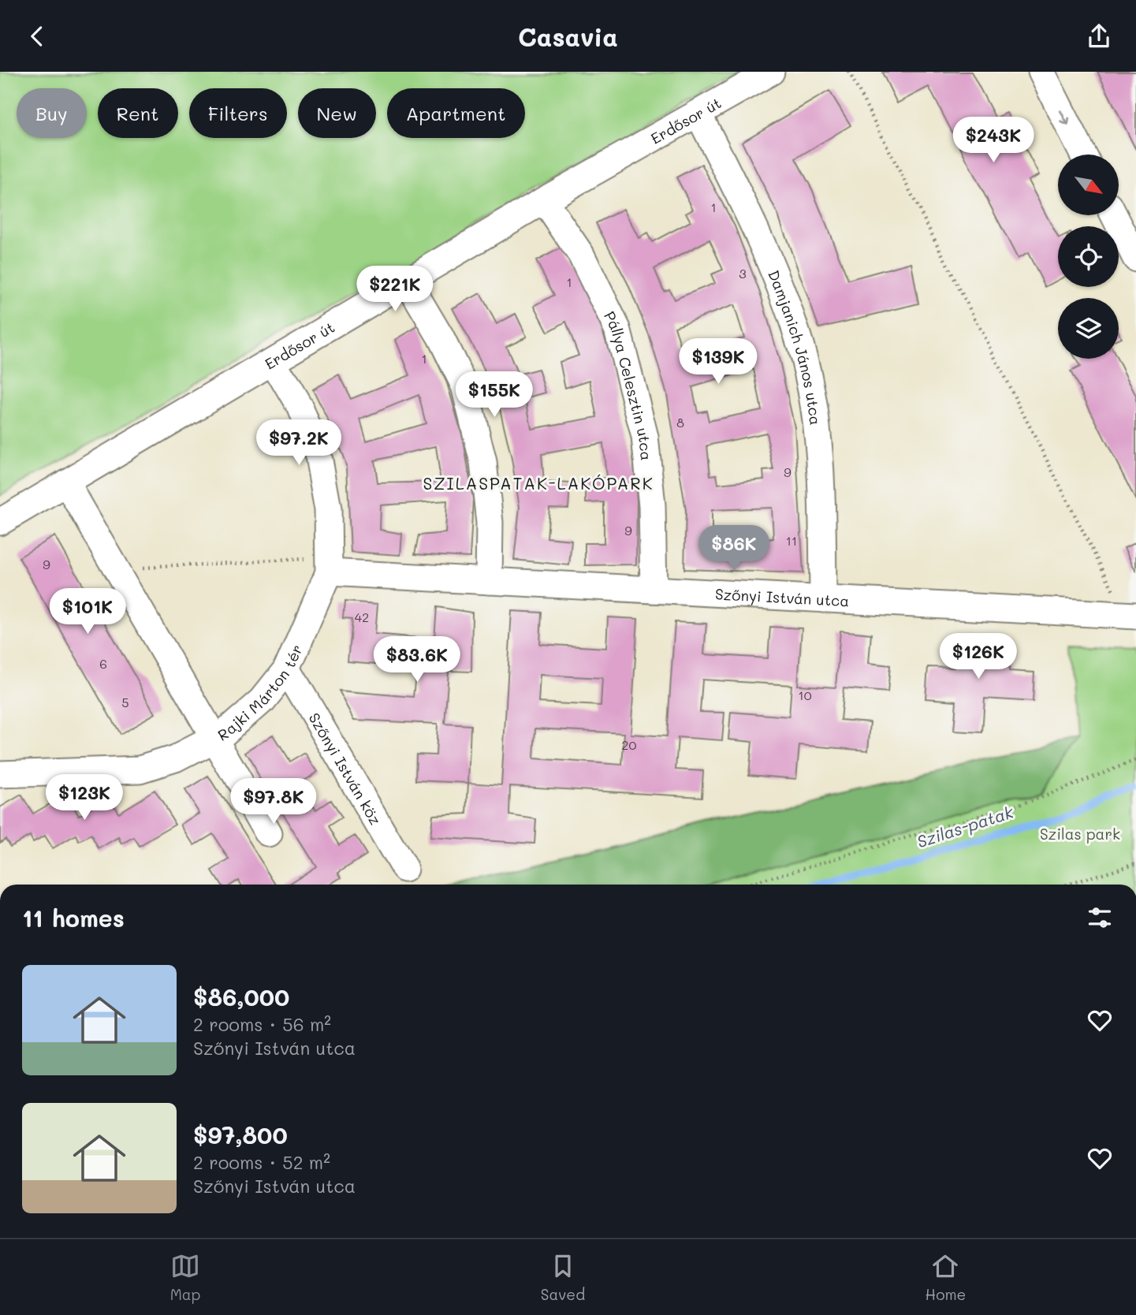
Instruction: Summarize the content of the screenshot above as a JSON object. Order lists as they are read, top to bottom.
{
  "streets": {
    "street": [
      "Erdősor út",
      "Damjanich János utca",
      "Pállya Celesztin utca",
      "Szőnyi István utca",
      "Rajki Márton tér",
      "Szőnyi István köz"
    ]
  },
  "crossings": [
    ["Erdősor út", "Damjanich János utca"],
    ["Erdősor út", "Pállya Celesztin utca"],
    ["Erdősor út", "Rajki Márton tér"],
    ["Damjanich János utca", "Szőnyi István utca"],
    ["Pállya Celesztin utca", "Szőnyi István utca"],
    ["Szőnyi István utca", "Rajki Márton tér"],
    ["Rajki Márton tér", "Szőnyi István köz"]
  ],
  "districts": ["SZILASPATAK-LAKÓPARK"],
  "water": ["Szilas-patak"],
  "parks": ["Szilas park"],
  "house_numbers": [
    "1",
    "3",
    "1",
    "1",
    "8",
    "9",
    "9",
    "11",
    "9",
    "42",
    "6",
    "10",
    "5",
    "20"
  ],
  "north": "bottom right",
  "page": {
    "header": "Casavia",
    "chip": [
      "Buy",
      "Rent",
      "Filters",
      "New",
      "Apartment"
    ],
    "price": [
      "$243K",
      "$221K",
      "$139K",
      "$155K",
      "$97.2K",
      "$86K",
      "$101K",
      "$126K",
      "$83.6K",
      "$123K",
      "$97.8K"
    ],
    "heading": "11 homes",
    "list": [
      {
        "name": "$86,000",
        "note": "2 rooms · 56 m² · Szőnyi István utca"
      },
      {
        "name": "$97,800",
        "note": "2 rooms · 52 m² · Szőnyi István utca"
      }
    ],
    "tabs": ["Map", "Saved", "Home"]
  }
}
